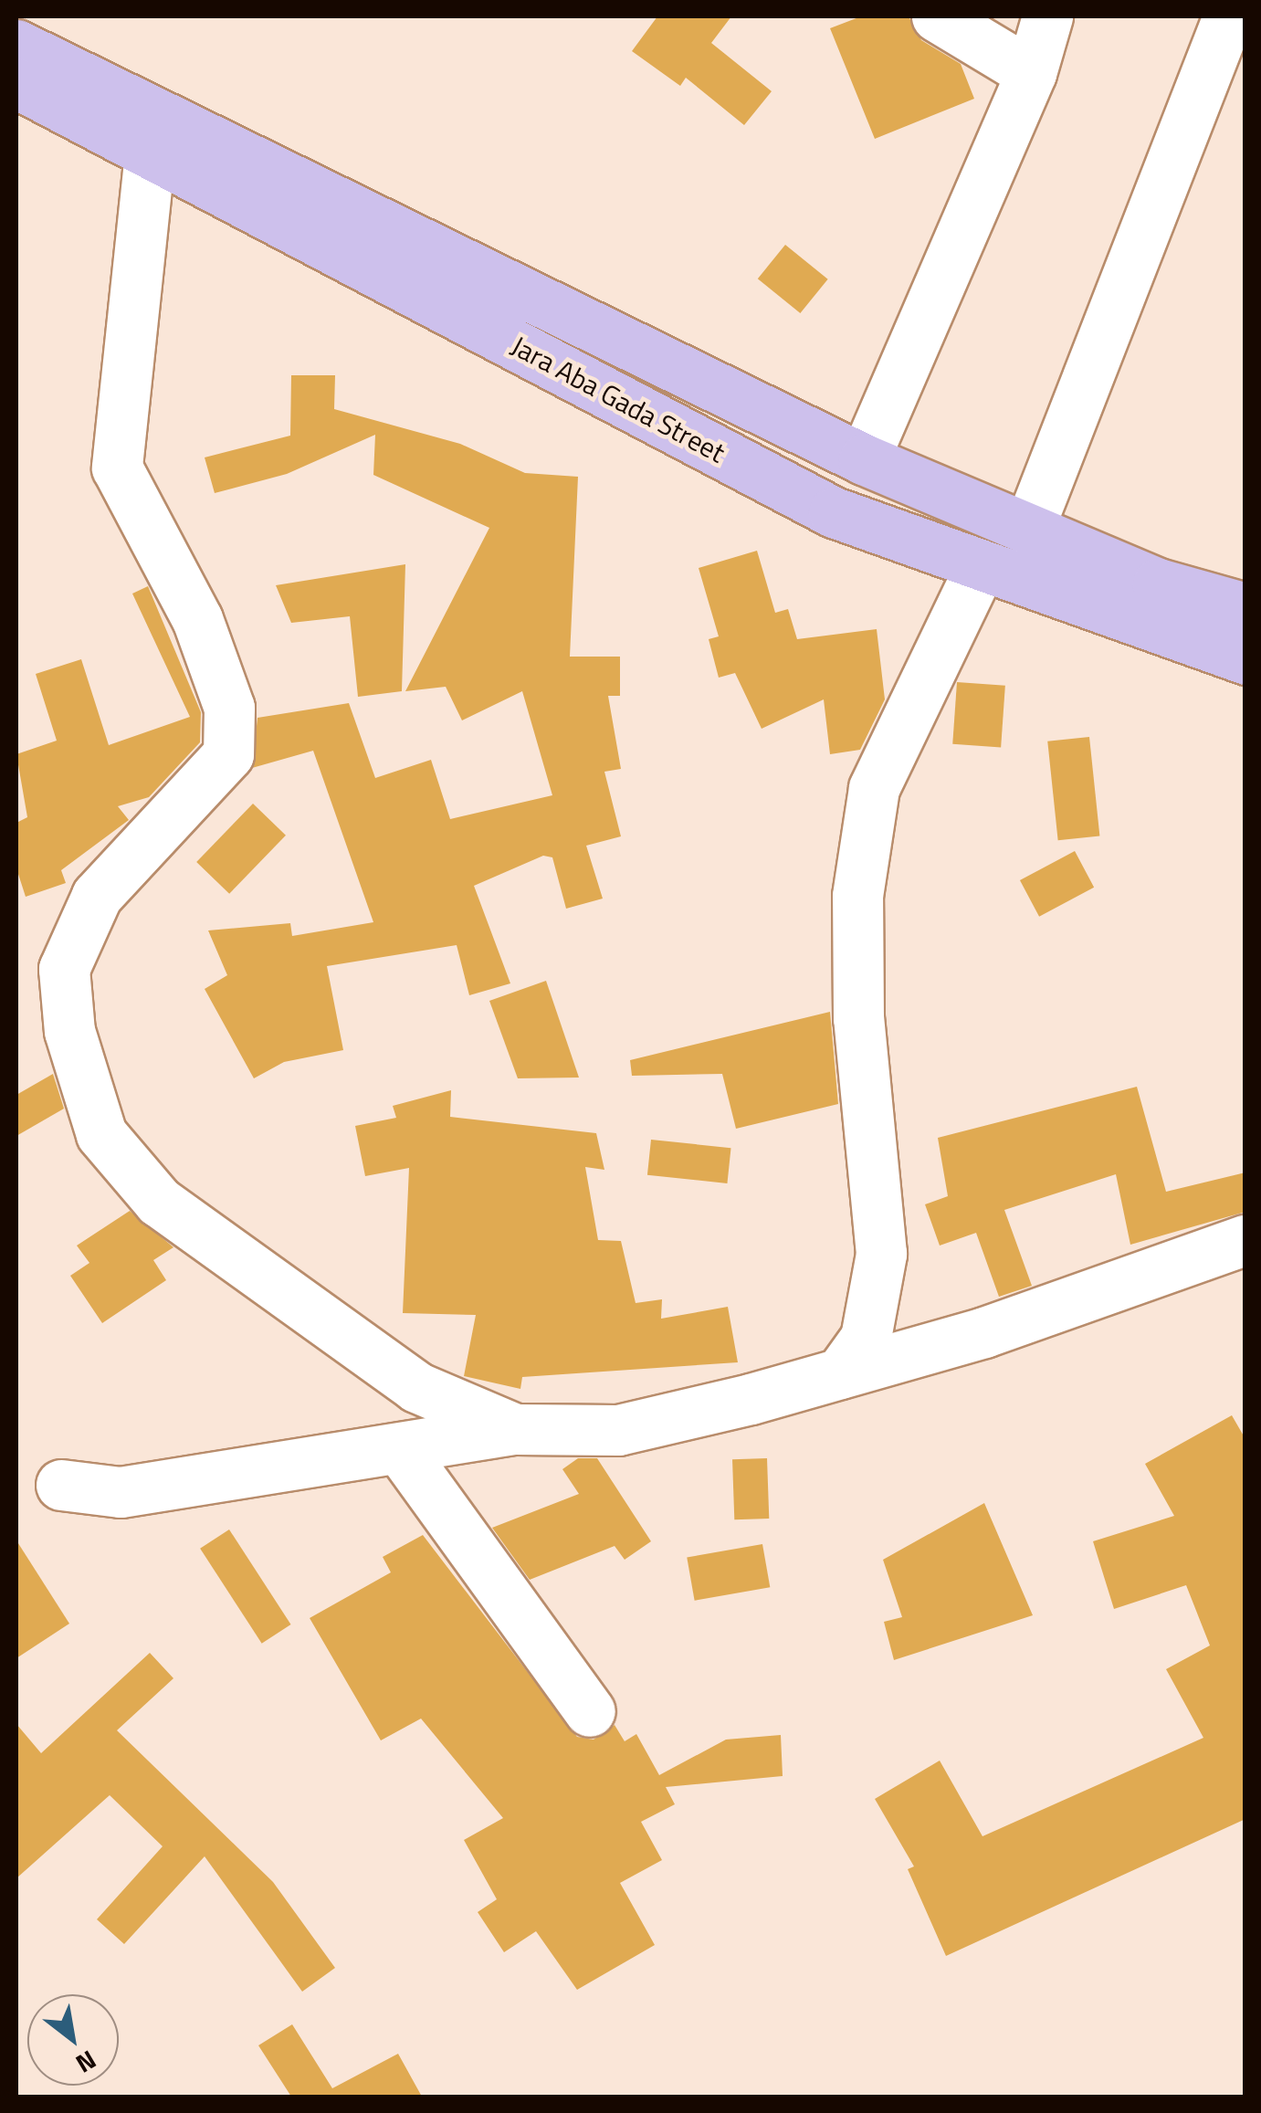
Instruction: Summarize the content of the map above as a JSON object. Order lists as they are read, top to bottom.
{
  "streets": {
    "main road": ["Jara Aba Gada Street"]
  },
  "north": "bottom right"
}
